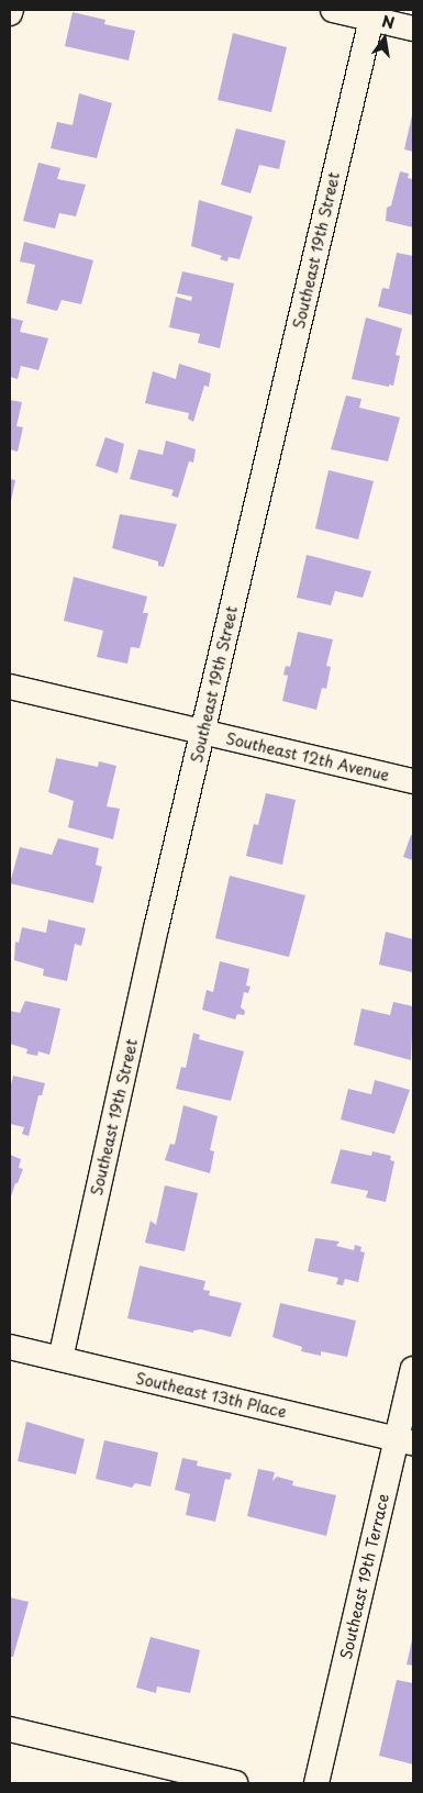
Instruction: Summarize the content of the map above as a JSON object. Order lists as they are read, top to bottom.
{
  "streets": {
    "street": [
      "Southeast 19th Street",
      "Southeast 12th Avenue",
      "Southeast 13th Place",
      "Southeast 19th Terrace"
    ]
  },
  "crossings": [
    ["Southeast 19th Street", "Southeast 12th Avenue"],
    ["Southeast 19th Street", "Southeast 13th Place"],
    ["Southeast 13th Place", "Southeast 19th Terrace"]
  ],
  "north": "top"
}
